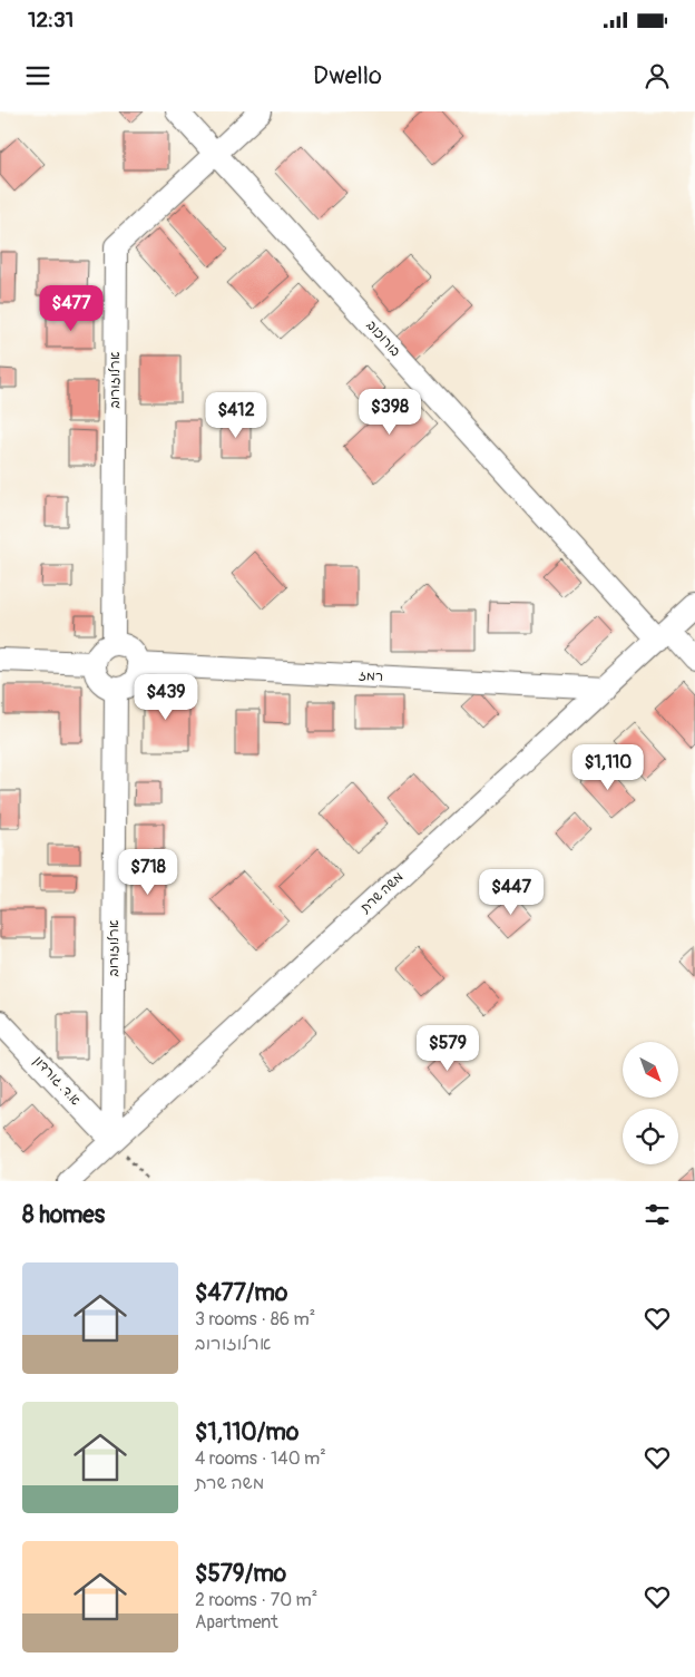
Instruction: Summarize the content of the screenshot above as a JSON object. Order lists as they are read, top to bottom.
{
  "streets": {
    "street": [
      "בורוכוב",
      "ארלוזורוב",
      "רמז",
      "משה שרת",
      "א.ד. גורדון"
    ]
  },
  "crossings": [
    ["בורוכוב", "ארלוזורוב"],
    ["בורוכוב", "משה שרת"],
    ["ארלוזורוב", "רמז"],
    ["ארלוזורוב", "משה שרת"],
    ["ארלוזורוב", "א.ד. גורדון"],
    ["רמז", "משה שרת"],
    ["משה שרת", "א.ד. גורדון"]
  ],
  "north": "bottom right",
  "page": {
    "status": "12:31",
    "header": "Dwello",
    "price": [
      "$477",
      "$398",
      "$412",
      "$439",
      "$1,110",
      "$718",
      "$447",
      "$579"
    ],
    "heading": "8 homes",
    "list": [
      {
        "name": "$477/mo",
        "note": "3 rooms · 86 m² · ארלוזורוב"
      },
      {
        "name": "$1,110/mo",
        "note": "4 rooms · 140 m² · משה שרת"
      },
      {
        "name": "$579/mo",
        "note": "2 rooms · 70 m² · Apartment"
      }
    ]
  }
}
